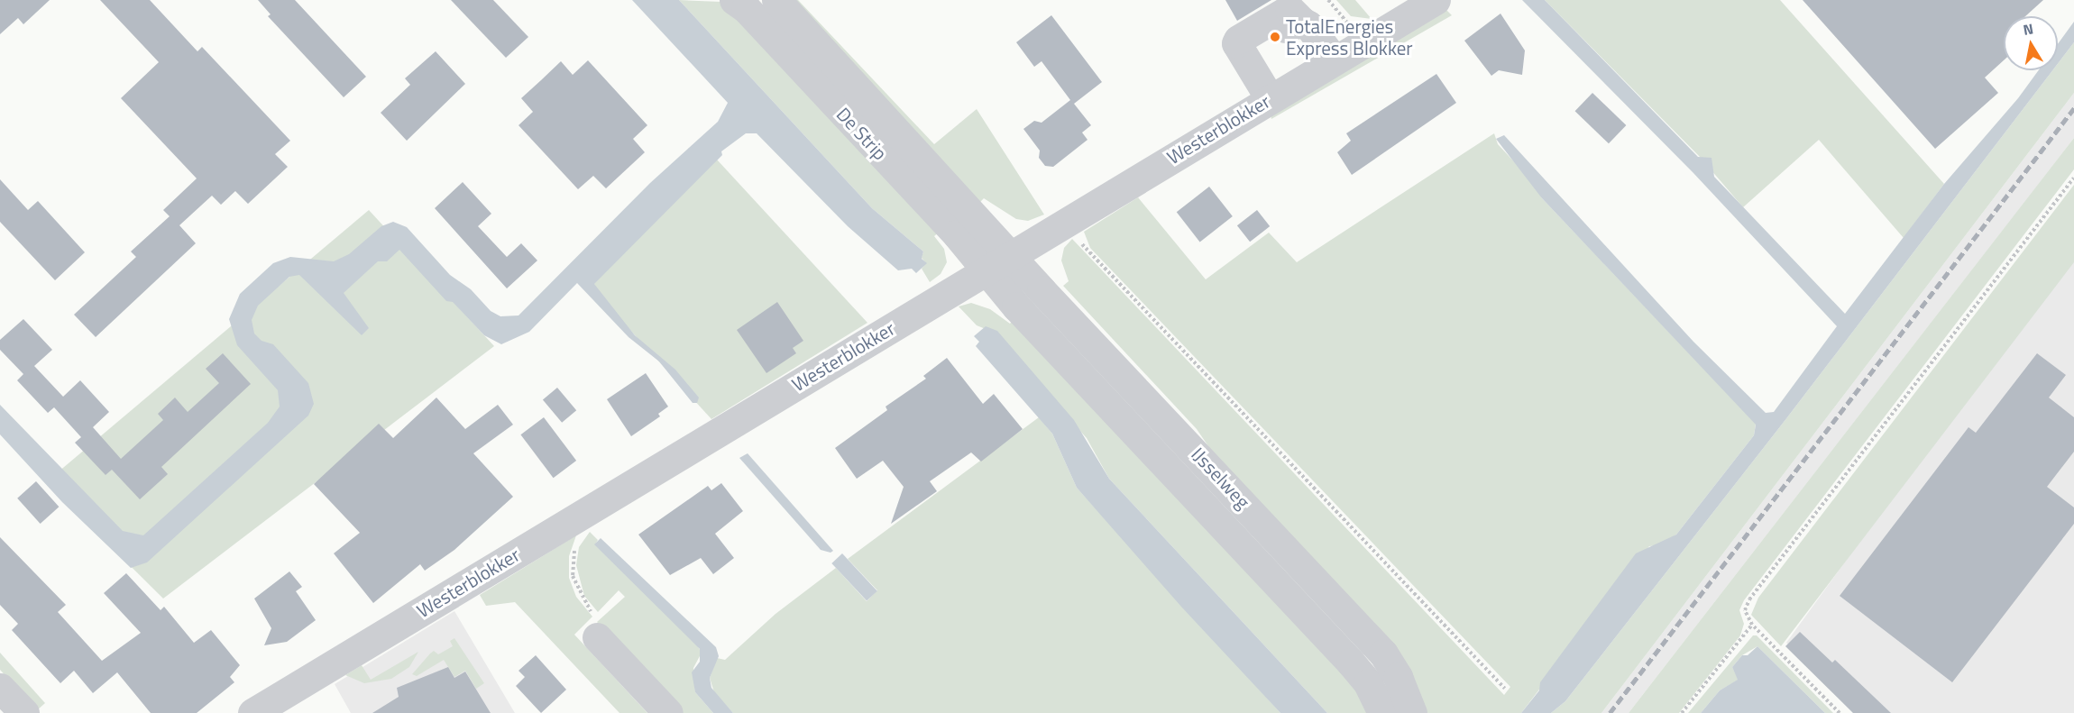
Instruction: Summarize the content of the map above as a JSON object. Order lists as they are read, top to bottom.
{
  "streets": {
    "street": ["Westerblokker", "De Strip", "IJsselweg"]
  },
  "crossings": [
    ["Westerblokker", "De Strip"],
    ["Westerblokker", "IJsselweg"],
    ["De Strip", "IJsselweg"]
  ],
  "places": ["TotalEnergies Express Blokker"],
  "north": "top"
}
